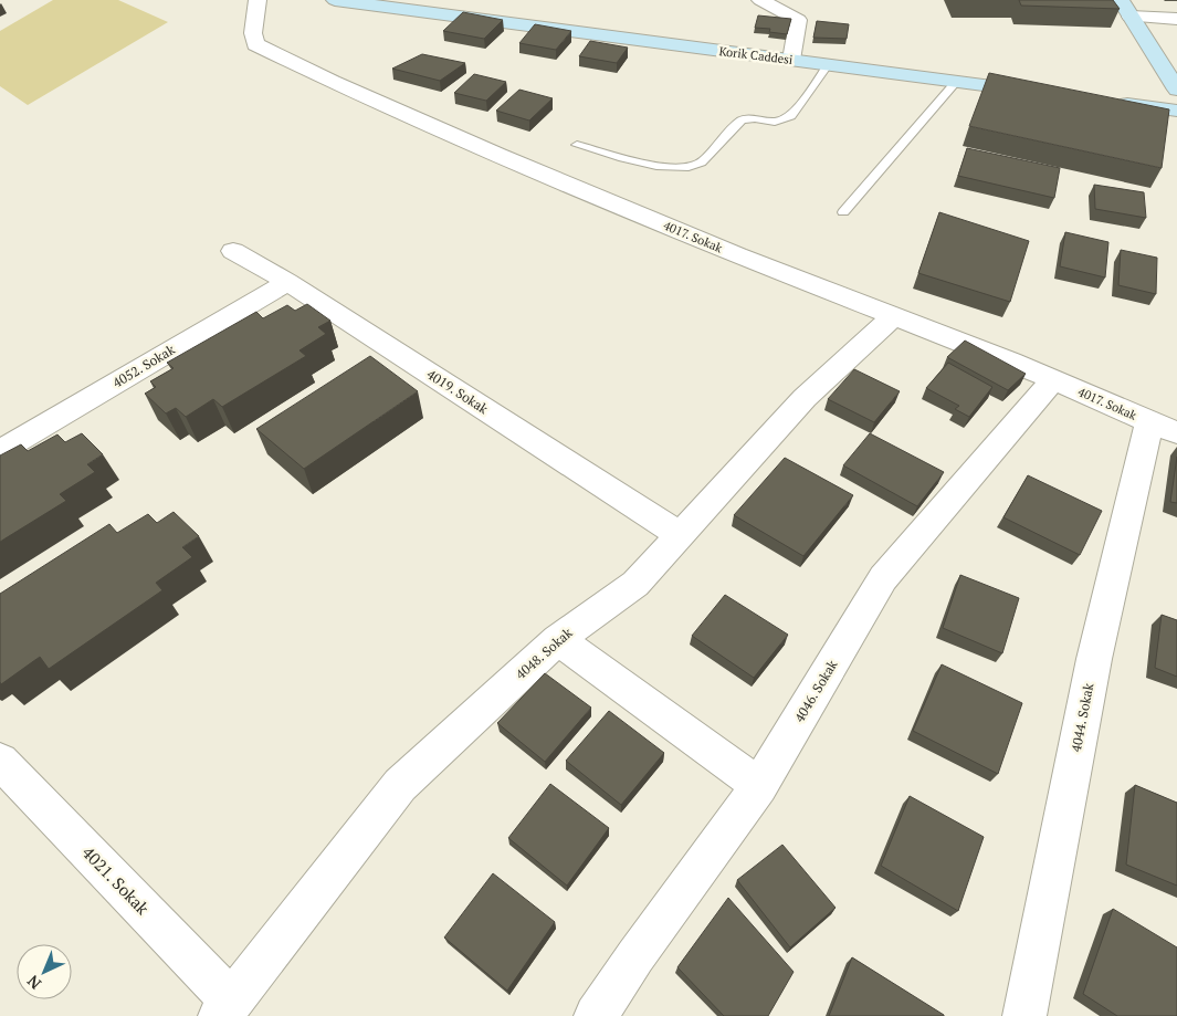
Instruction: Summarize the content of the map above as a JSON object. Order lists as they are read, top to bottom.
{
  "streets": {
    "street": [
      "Korik Caddesi",
      "4017. Sokak",
      "4052. Sokak",
      "4019. Sokak",
      "4048. Sokak",
      "4046. Sokak",
      "4044. Sokak",
      "4021. Sokak"
    ]
  },
  "crossings": [
    ["4017. Sokak", "4048. Sokak"],
    ["4017. Sokak", "4046. Sokak"],
    ["4017. Sokak", "4044. Sokak"],
    ["4052. Sokak", "4019. Sokak"],
    ["4019. Sokak", "4048. Sokak"],
    ["4048. Sokak", "4021. Sokak"]
  ],
  "north": "bottom left"
}
